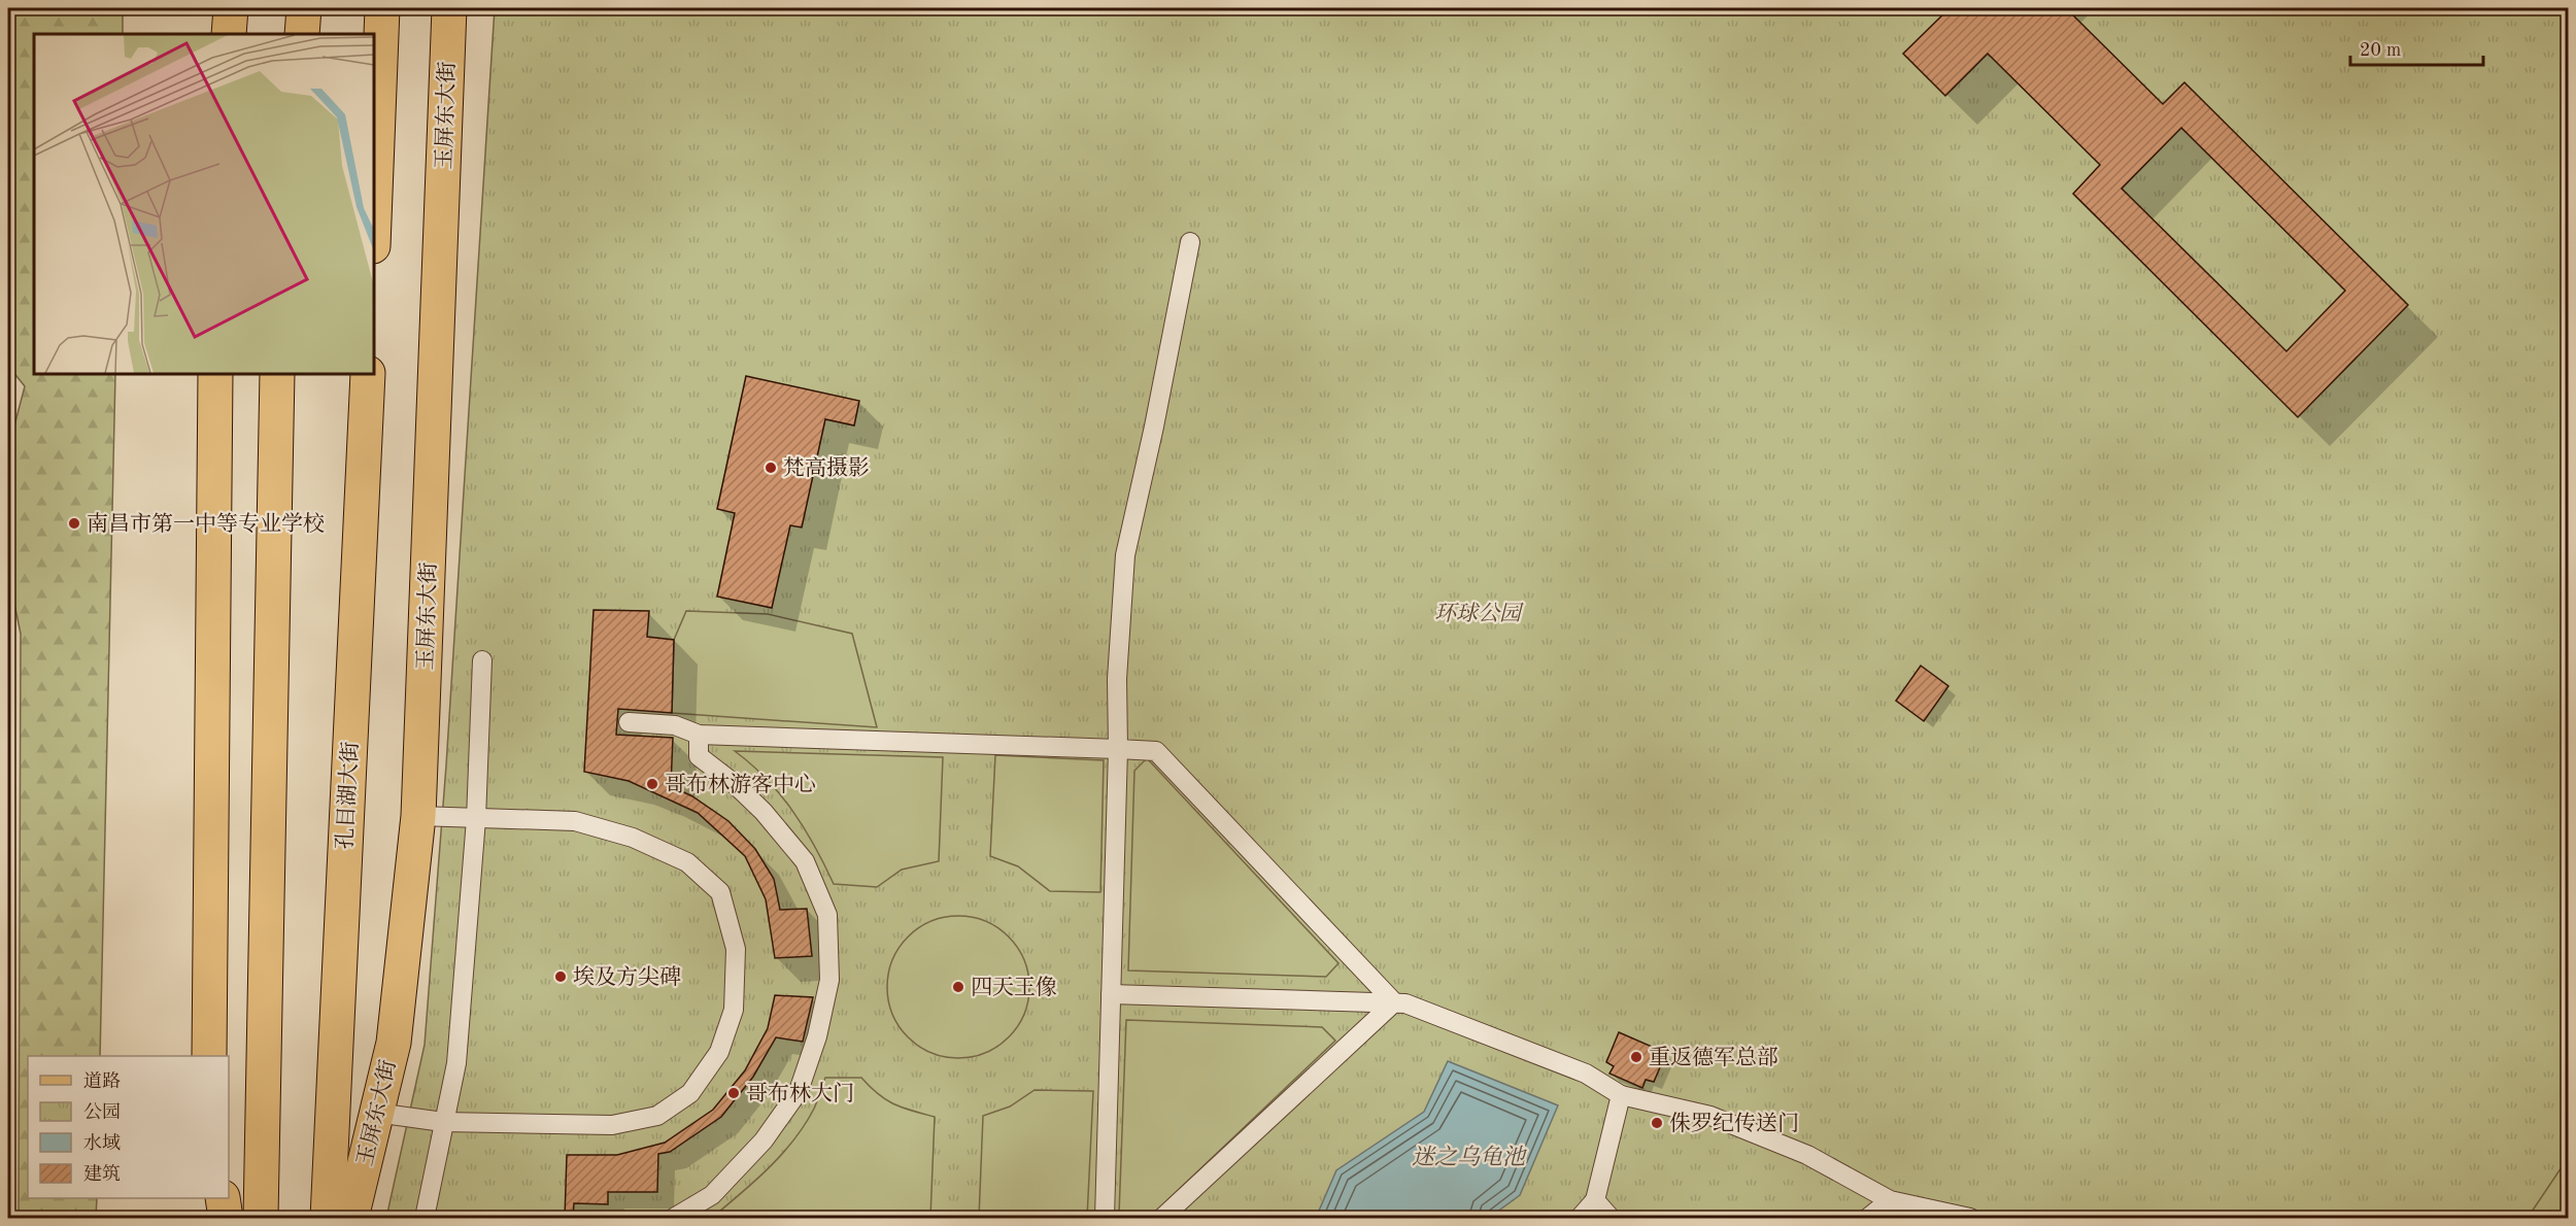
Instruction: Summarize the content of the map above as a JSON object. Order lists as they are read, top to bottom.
{
  "streets": {
    "main road": ["玉屏东大街", "孔目湖大街"]
  },
  "water": ["迷之乌龟池"],
  "parks": ["环球公园"],
  "places": [
    "梵高摄影",
    "南昌市第一中等专业学校",
    "哥布林游客中心",
    "埃及方尖碑",
    "四天王像",
    "重返德军总部",
    "哥布林大门",
    "侏罗纪传送门"
  ],
  "legend": [
    "道路",
    "公园",
    "水域",
    "建筑"
  ],
  "scale_bar": "20 m"
}
